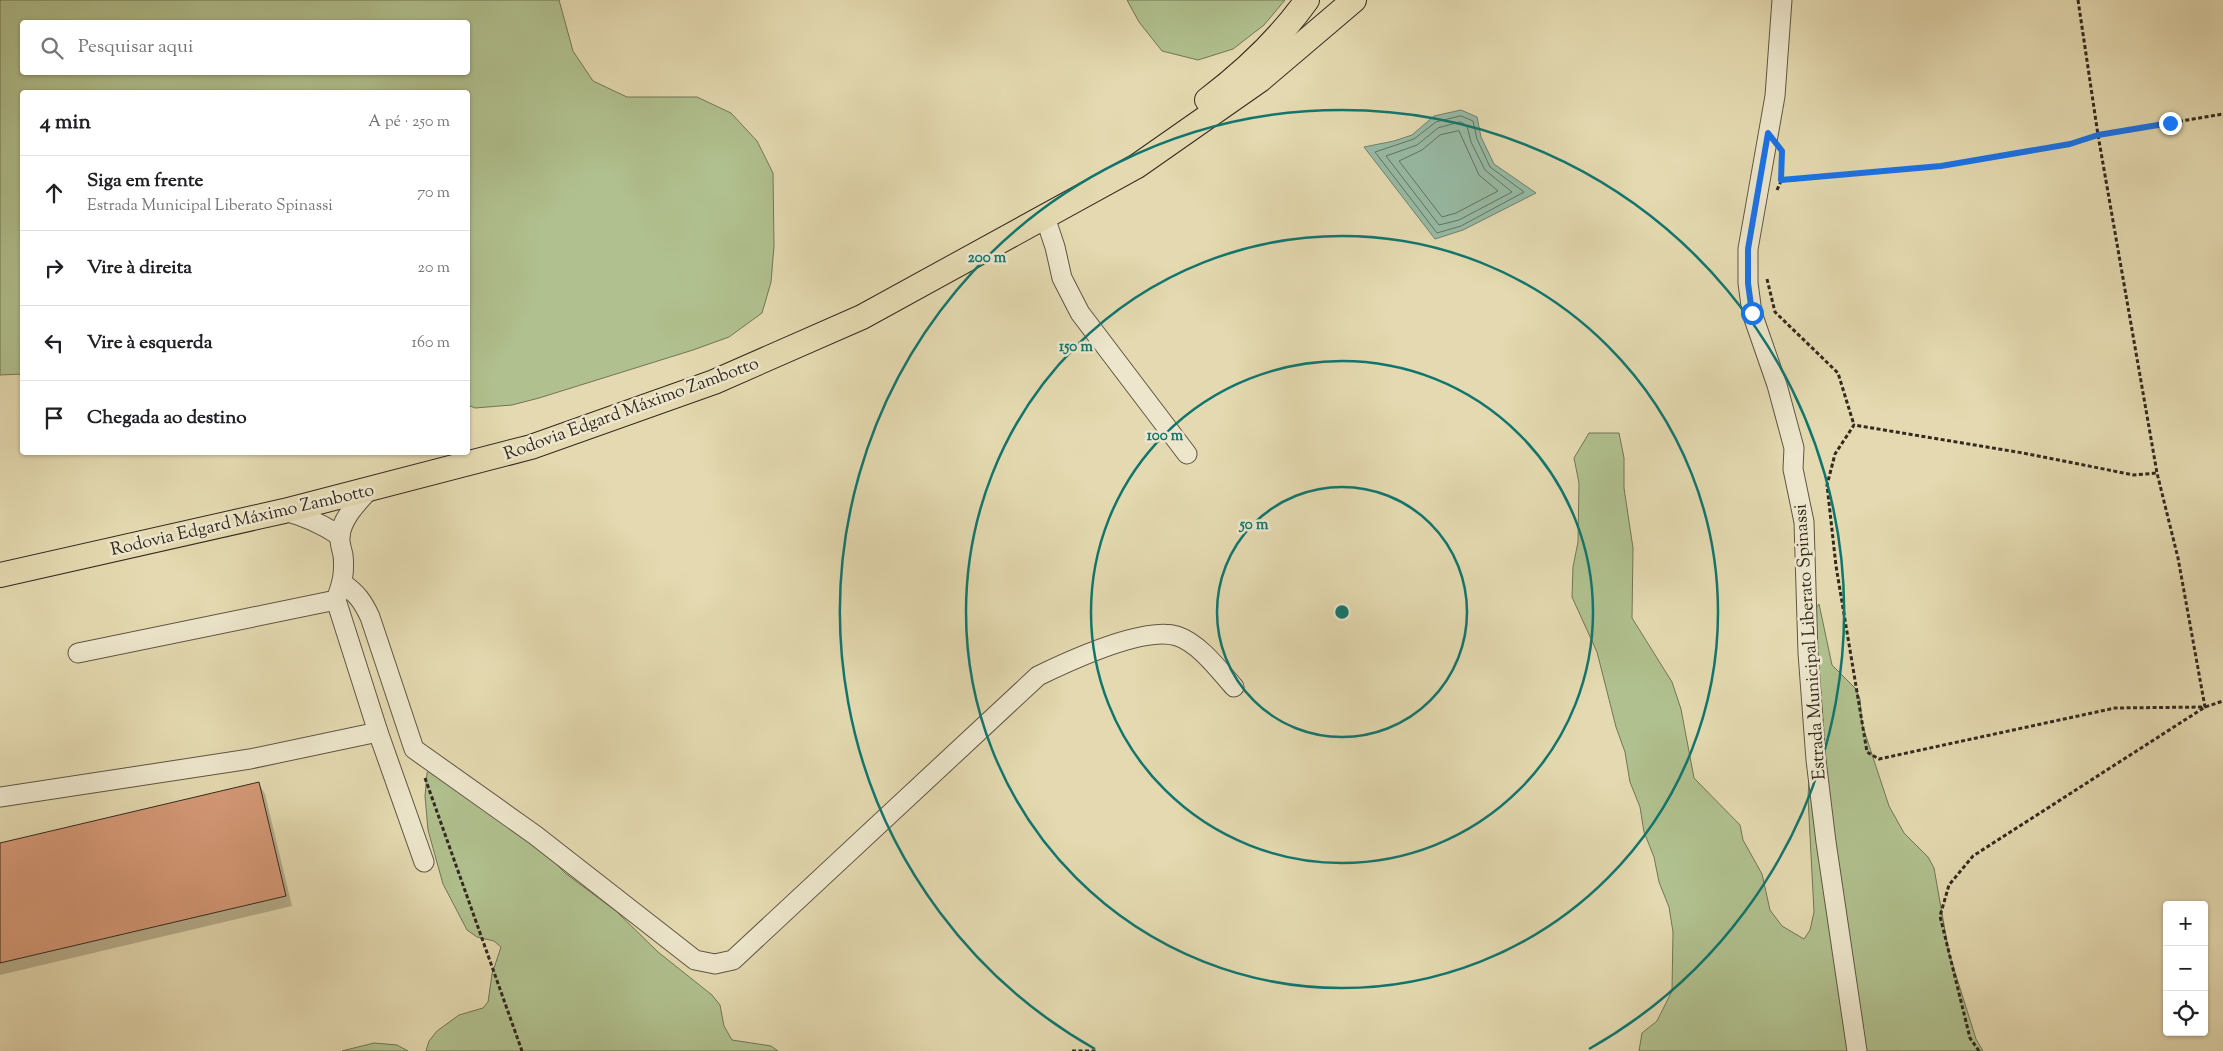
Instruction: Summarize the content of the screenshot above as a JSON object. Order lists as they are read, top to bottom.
{
  "streets": {
    "main road": ["Rodovia Edgard Máximo Zambotto"],
    "street": ["Estrada Municipal Liberato Spinassi"]
  },
  "page": {
    "search": "Pesquisar aqui",
    "heading": ["4 min", "A pé · 250 m"],
    "list": [
      ["Siga em frente", "Estrada Municipal Liberato Spinassi", "70 m"],
      ["Vire à direita", "20 m"],
      ["Vire à esquerda", "160 m"],
      "Chegada ao destino"
    ],
    "map_buttons": ["+", "−"]
  },
  "rings": [
    "200 m",
    "150 m",
    "100 m",
    "50 m"
  ]
}
